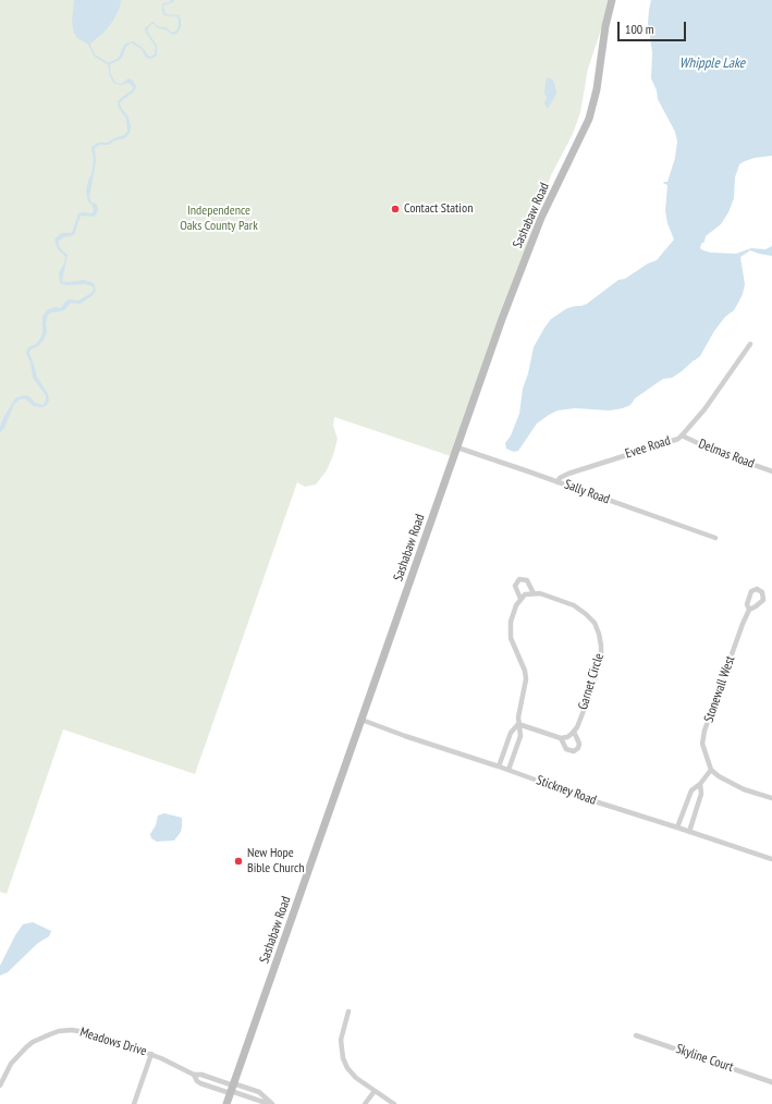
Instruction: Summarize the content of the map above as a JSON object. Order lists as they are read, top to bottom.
{
  "streets": {
    "main road": ["Sashabaw Road"],
    "street": [
      "Evee Road",
      "Delmas Road",
      "Sally Road",
      "Garnet Circle",
      "Stonewall West",
      "Stickney Road",
      "Meadows Drive",
      "Skyline Court"
    ]
  },
  "crossings": [
    ["Sashabaw Road", "Sally Road"],
    ["Sashabaw Road", "Stickney Road"],
    ["Sashabaw Road", "Meadows Drive"],
    ["Evee Road", "Delmas Road"],
    ["Evee Road", "Sally Road"]
  ],
  "water": ["Whipple Lake"],
  "parks": ["Independence Oaks County Park"],
  "places": ["Contact Station", "New Hope Bible Church"],
  "scale_bar": "100 m"
}
